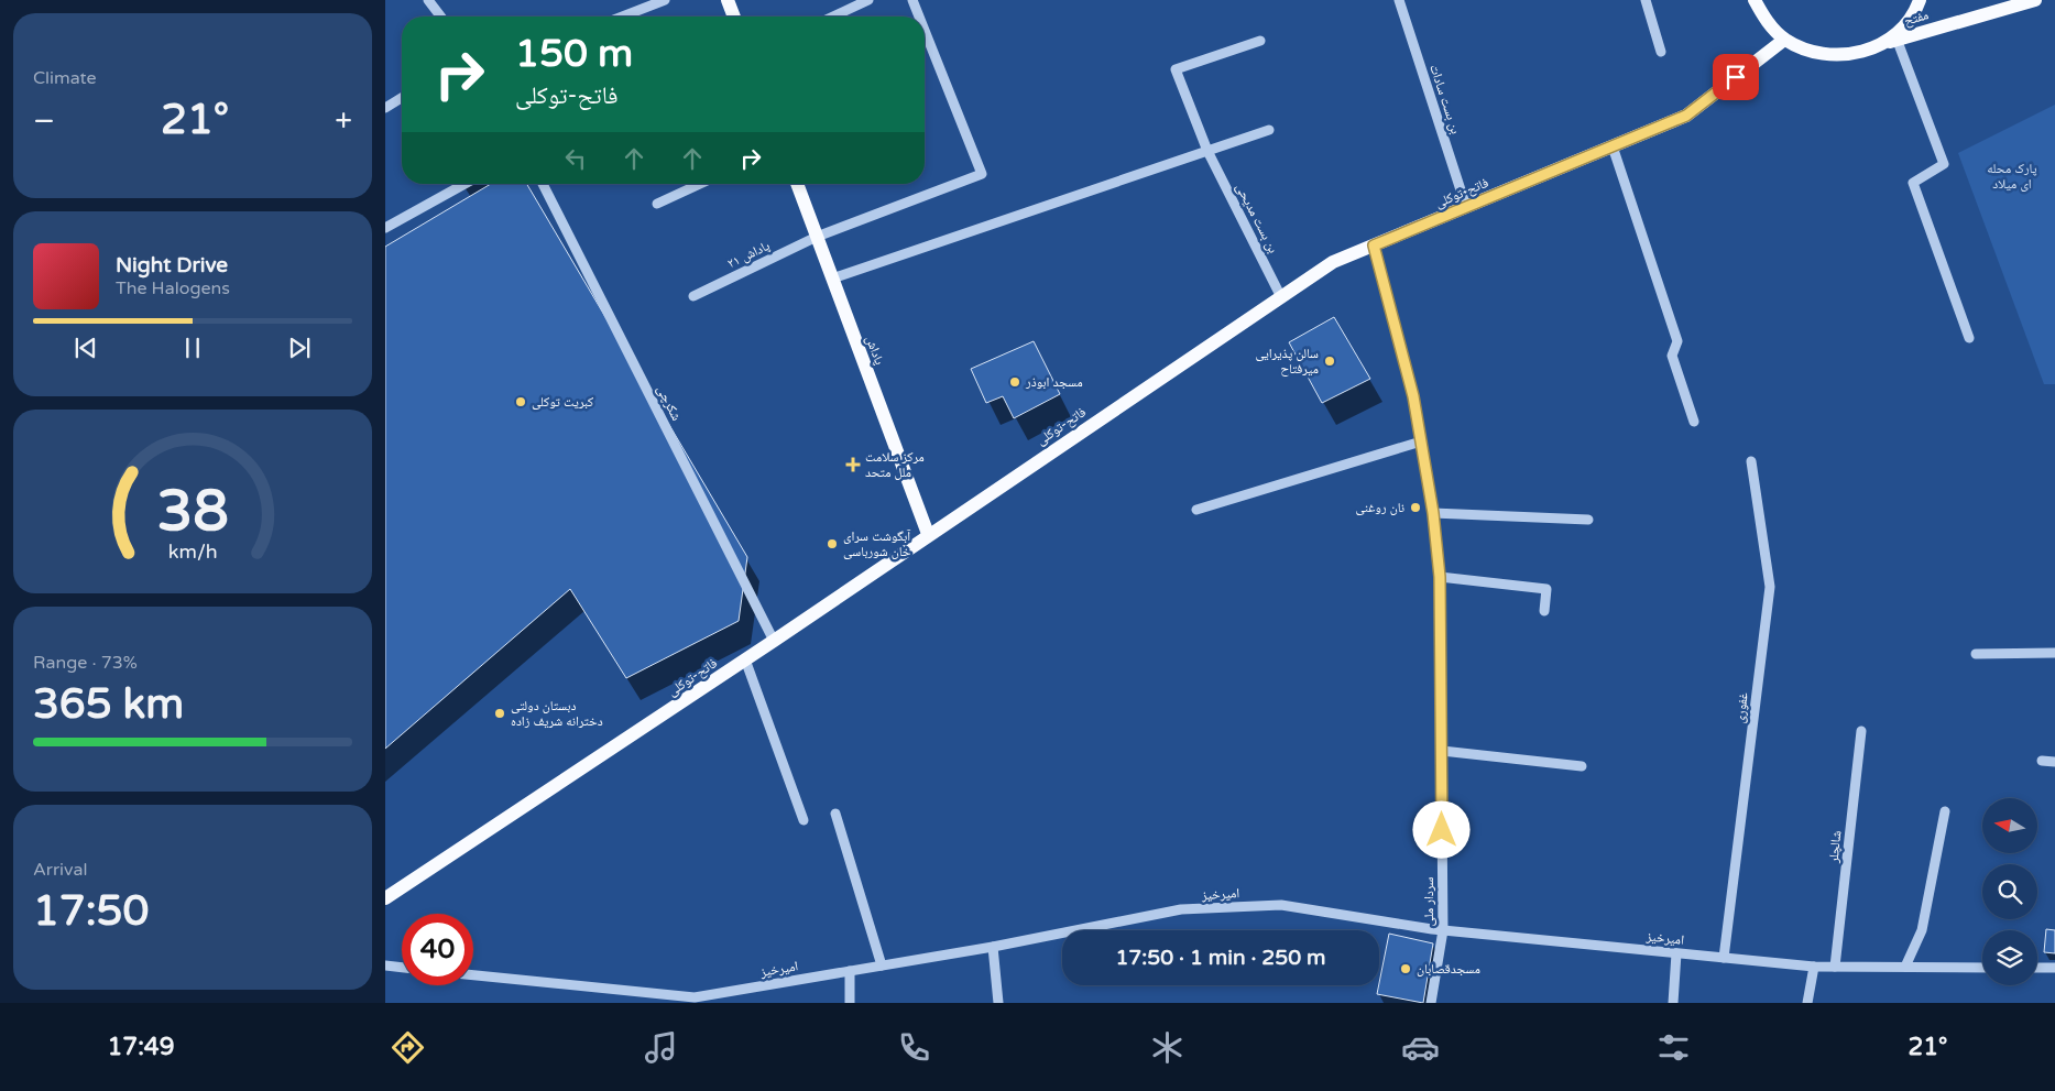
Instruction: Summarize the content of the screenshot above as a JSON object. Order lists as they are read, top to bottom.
{
  "streets": {
    "main road": ["مفتح", "فاتح-توکلی", "پاداش"],
    "street": [
      "بن بست سادات",
      "بن بست مدیحی",
      "پاداش ۲۱",
      "شکرچی",
      "غفوری",
      "شالچلر",
      "امیرخیز",
      "سردار ملی"
    ]
  },
  "crossings": [
    ["بن بست سادات", "فاتح-توکلی"],
    ["فاتح-توکلی", "بن بست مدیحی"],
    ["فاتح-توکلی", "پاداش"],
    ["فاتح-توکلی", "شکرچی"],
    ["فاتح-توکلی", "سردار ملی"],
    ["پاداش ۲۱", "پاداش"],
    ["غفوری", "امیرخیز"],
    ["شالچلر", "امیرخیز"],
    ["امیرخیز", "سردار ملی"]
  ],
  "parks": ["پارک محله ای میلاد"],
  "places": {
    "other": [
      "سالن پذیرایی میرفتاح",
      "مسجد ابوذر",
      "کبریت توکلی",
      "نان روغنی",
      "آبگوشت سرای خان شورباسی",
      "دبستان دولتی دخترانه شریف زاده",
      "مسجدقصابان"
    ],
    "health": ["مرکز سلامت ملل متحد"]
  },
  "north": "left",
  "page": {
    "tile": [
      "Climate",
      ["Range · 73%", "365 km"],
      ["Arrival", "17:50"]
    ],
    "turn": ["150 m", "فاتح-توکلی"],
    "heat": ["−", "21°", "+"],
    "song": ["Night Drive", "The Halogens"],
    "limit": "40",
    "trip": "17:50 · 1 min · 250 m",
    "tabs": ["17:49", "21°"],
    "gauge": ["38", "km/h"]
  }
}
